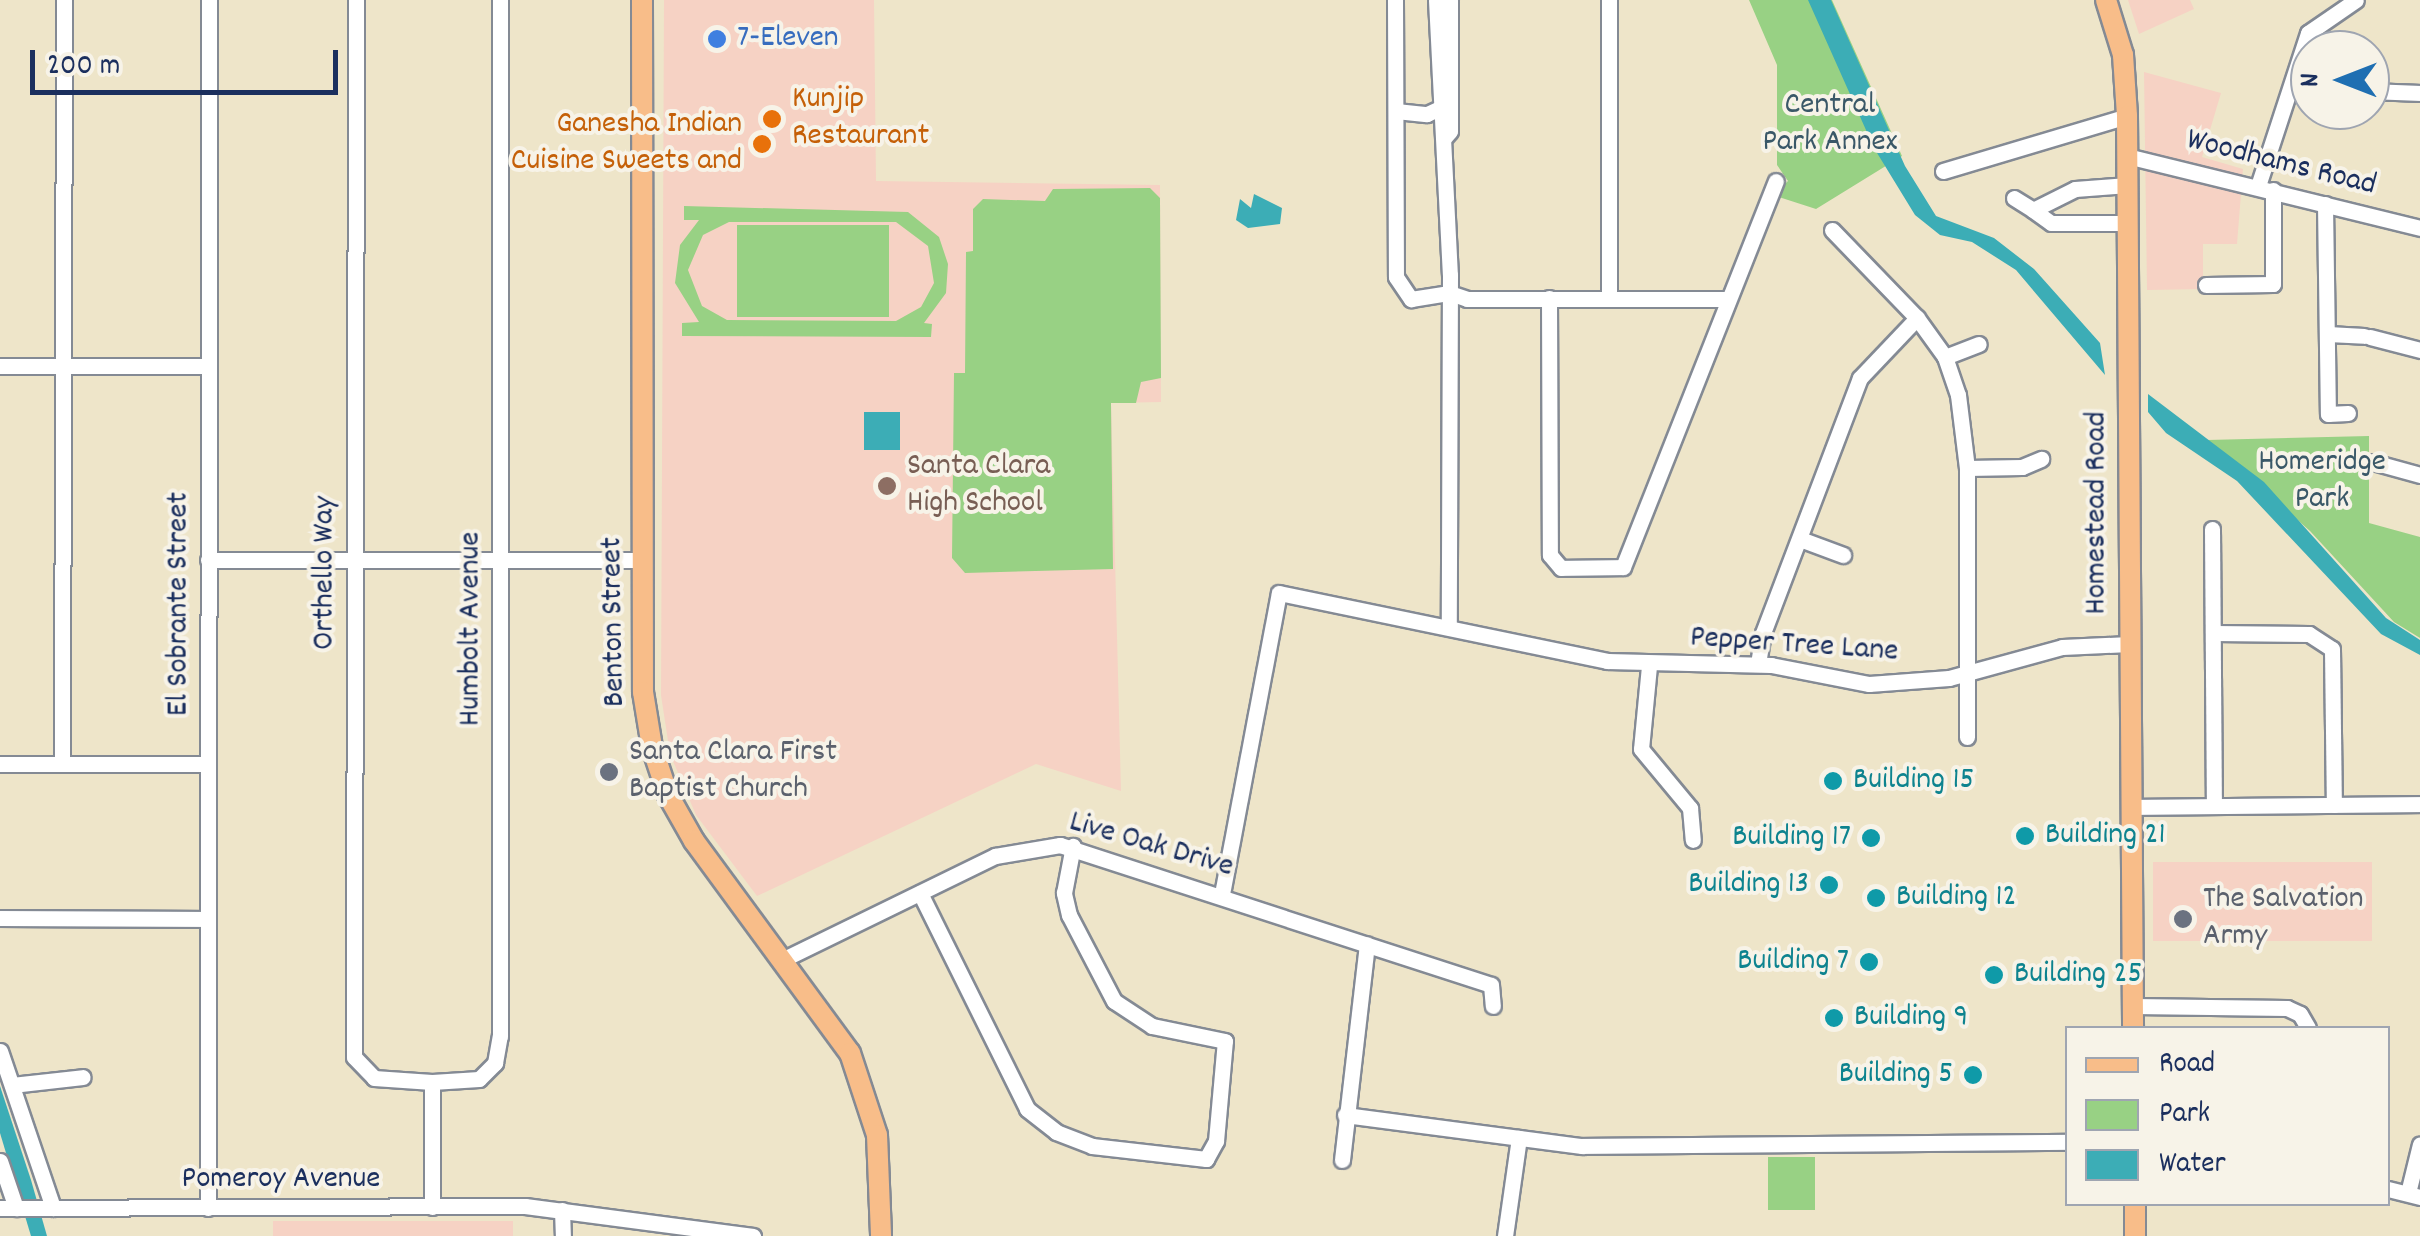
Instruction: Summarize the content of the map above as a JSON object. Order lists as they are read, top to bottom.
{
  "streets": {
    "main road": ["Homestead Road", "Benton Street"],
    "street": [
      "Woodhams Road",
      "Orthello Way",
      "El Sobrante Street",
      "Humbolt Avenue",
      "Pepper Tree Lane",
      "Live Oak Drive",
      "Pomeroy Avenue"
    ]
  },
  "crossings": [
    ["Woodhams Road", "Homestead Road"],
    ["Homestead Road", "Pepper Tree Lane"],
    ["Orthello Way", "Humbolt Avenue"],
    ["El Sobrante Street", "Pomeroy Avenue"],
    ["Benton Street", "Live Oak Drive"],
    ["Pepper Tree Lane", "Live Oak Drive"]
  ],
  "parks": ["Central Park Annex", "Homeridge Park"],
  "places": [
    "7-Eleven",
    "Kunjip Restaurant",
    "Ganesha Indian Cuisine Sweets and",
    "Santa Clara High School",
    "Santa Clara First Baptist Church",
    "Building 15",
    "Building 21",
    "Building 17",
    "Building 13",
    "Building 12",
    "The Salvation Army",
    "Building 7",
    "Building 25",
    "Building 9",
    "Building 5"
  ],
  "legend": ["Road", "Park", "Water"],
  "scale_bar": "200 m",
  "north": "left"
}
